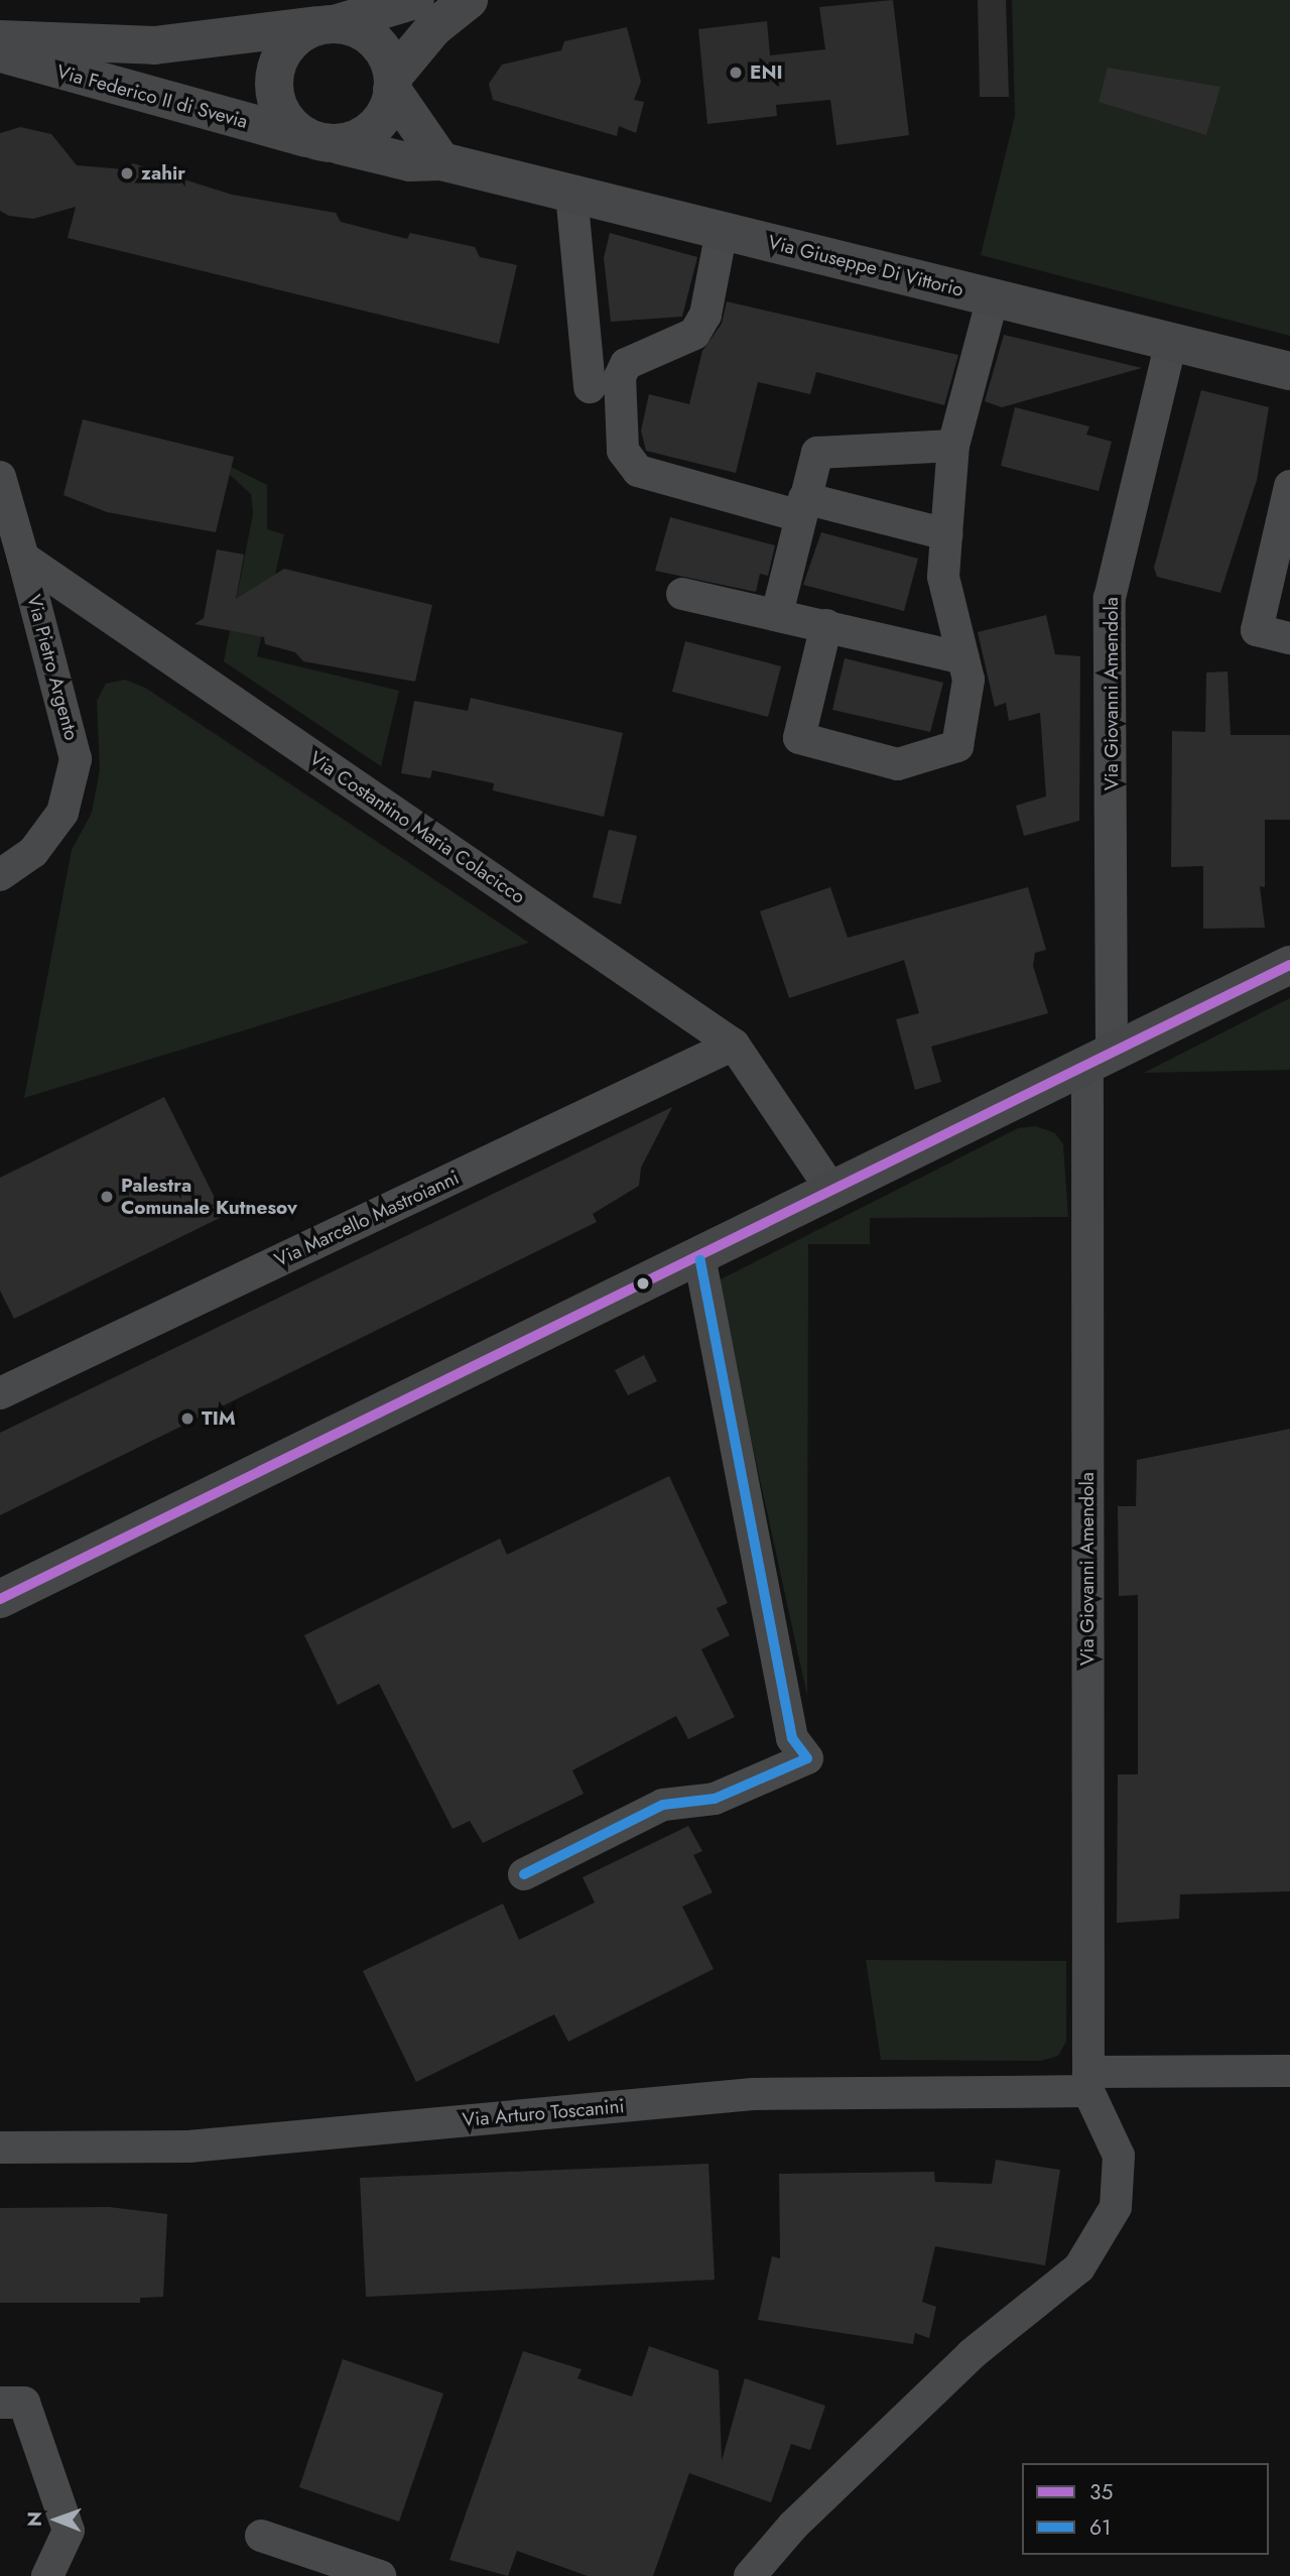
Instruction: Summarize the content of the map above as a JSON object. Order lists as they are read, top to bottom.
{
  "streets": {
    "main road": ["Via Federico II di Svevia", "Via Giuseppe Di Vittorio"],
    "street": [
      "Via Pietro Argento",
      "Via Giovanni Amendola",
      "Via Costantino Maria Colacicco",
      "Via Marcello Mastroianni",
      "Via Arturo Toscanini"
    ]
  },
  "crossings": [
    ["Via Federico II di Svevia", "Via Giuseppe Di Vittorio"],
    ["Via Giuseppe Di Vittorio", "Via Giovanni Amendola"],
    ["Via Pietro Argento", "Via Costantino Maria Colacicco"],
    ["Via Giovanni Amendola", "Via Arturo Toscanini"],
    ["Via Costantino Maria Colacicco", "Via Marcello Mastroianni"]
  ],
  "places": [
    "ENI",
    "zahir",
    "Palestra Comunale Kutnesov",
    "TIM"
  ],
  "lines": ["transit line 35", "transit line 61"],
  "legend": ["35", "61"],
  "north": "left"
}
